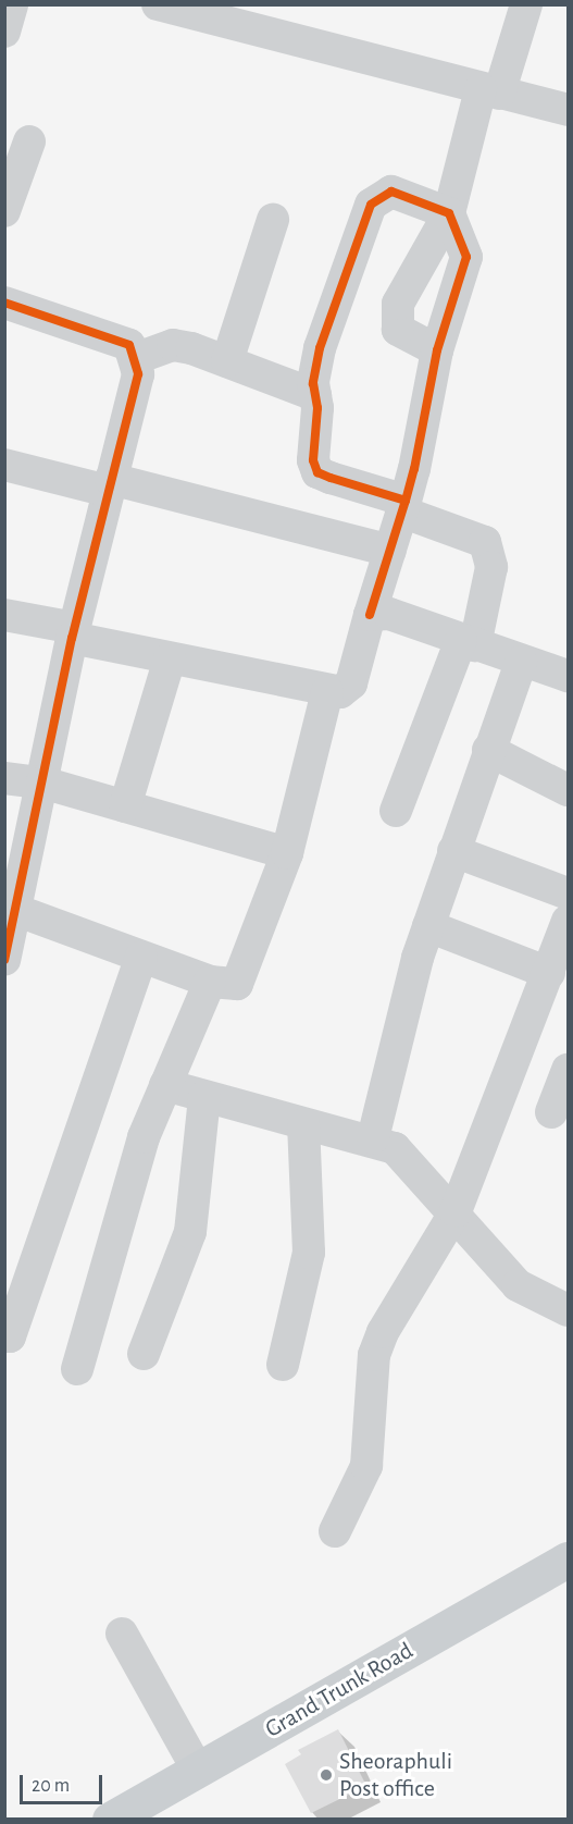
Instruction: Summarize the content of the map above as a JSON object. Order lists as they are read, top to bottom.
{
  "streets": {
    "main road": ["Grand Trunk Road"]
  },
  "places": ["Sheoraphuli Post office"],
  "scale_bar": "20 m"
}
